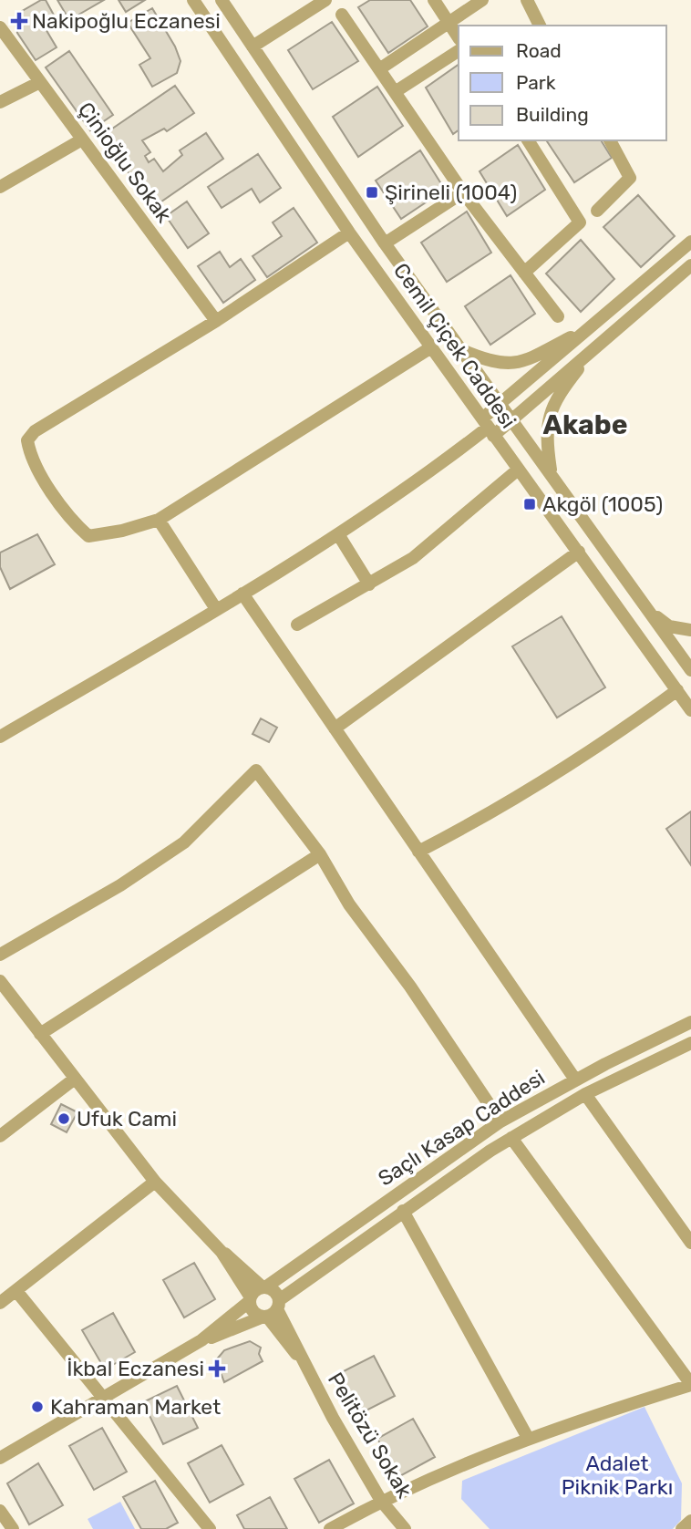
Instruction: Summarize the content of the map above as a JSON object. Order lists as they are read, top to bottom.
{
  "streets": {
    "street": [
      "Çinioğlu Sokak",
      "Cemil Çiçek Caddesi",
      "Saçlı Kasap Caddesi",
      "Pelitözü Sokak"
    ]
  },
  "crossings": [
    ["Saçlı Kasap Caddesi", "Pelitözü Sokak"]
  ],
  "districts": ["Akabe"],
  "parks": ["Adalet Piknik Parkı"],
  "places": {
    "health": ["Nakipoğlu Eczanesi", "İkbal Eczanesi"],
    "transit": ["Şirineli (1004)", "Akgöl (1005)"],
    "other": ["Ufuk Cami", "Kahraman Market"]
  },
  "legend": ["Road", "Park", "Building"]
}
